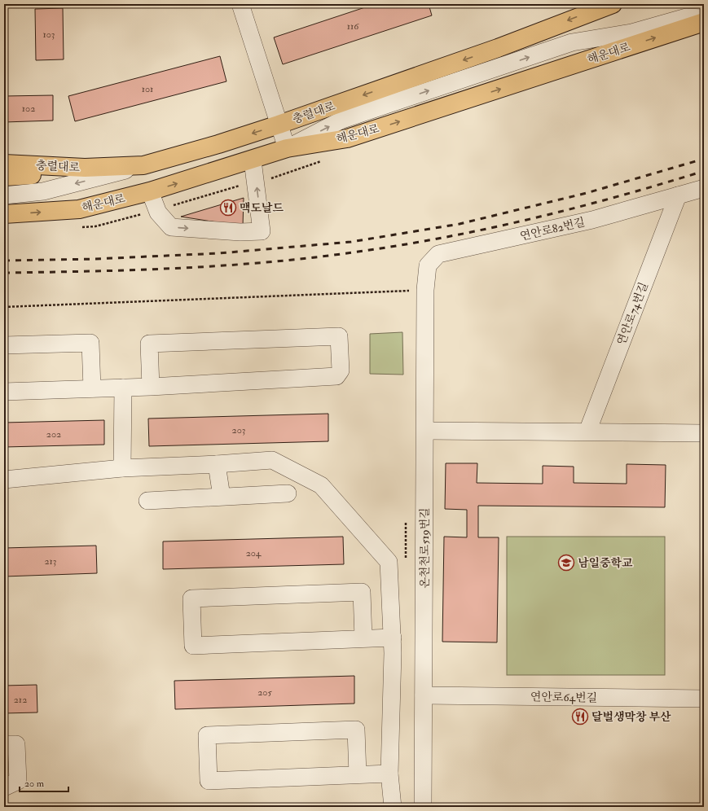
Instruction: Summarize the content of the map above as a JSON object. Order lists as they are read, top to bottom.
{
  "streets": {
    "main road": ["해운대로", "충렬대로"],
    "street": [
      "연안로82번길",
      "연안로74번길",
      "온천천로519번길",
      "연안로64번길"
    ]
  },
  "crossings": [
    ["연안로82번길", "연안로74번길"],
    ["연안로82번길", "온천천로519번길"],
    ["온천천로519번길", "연안로64번길"]
  ],
  "one_way": ["해운대로", "충렬대로"],
  "places": {
    "restaurant": ["맥도날드", "달벌생막창 부산"],
    "school or university": ["남일중학교"]
  },
  "house_numbers": [
    "116",
    "103",
    "101",
    "102",
    "203",
    "202",
    "204",
    "213",
    "205",
    "212"
  ],
  "scale_bar": "20 m"
}
